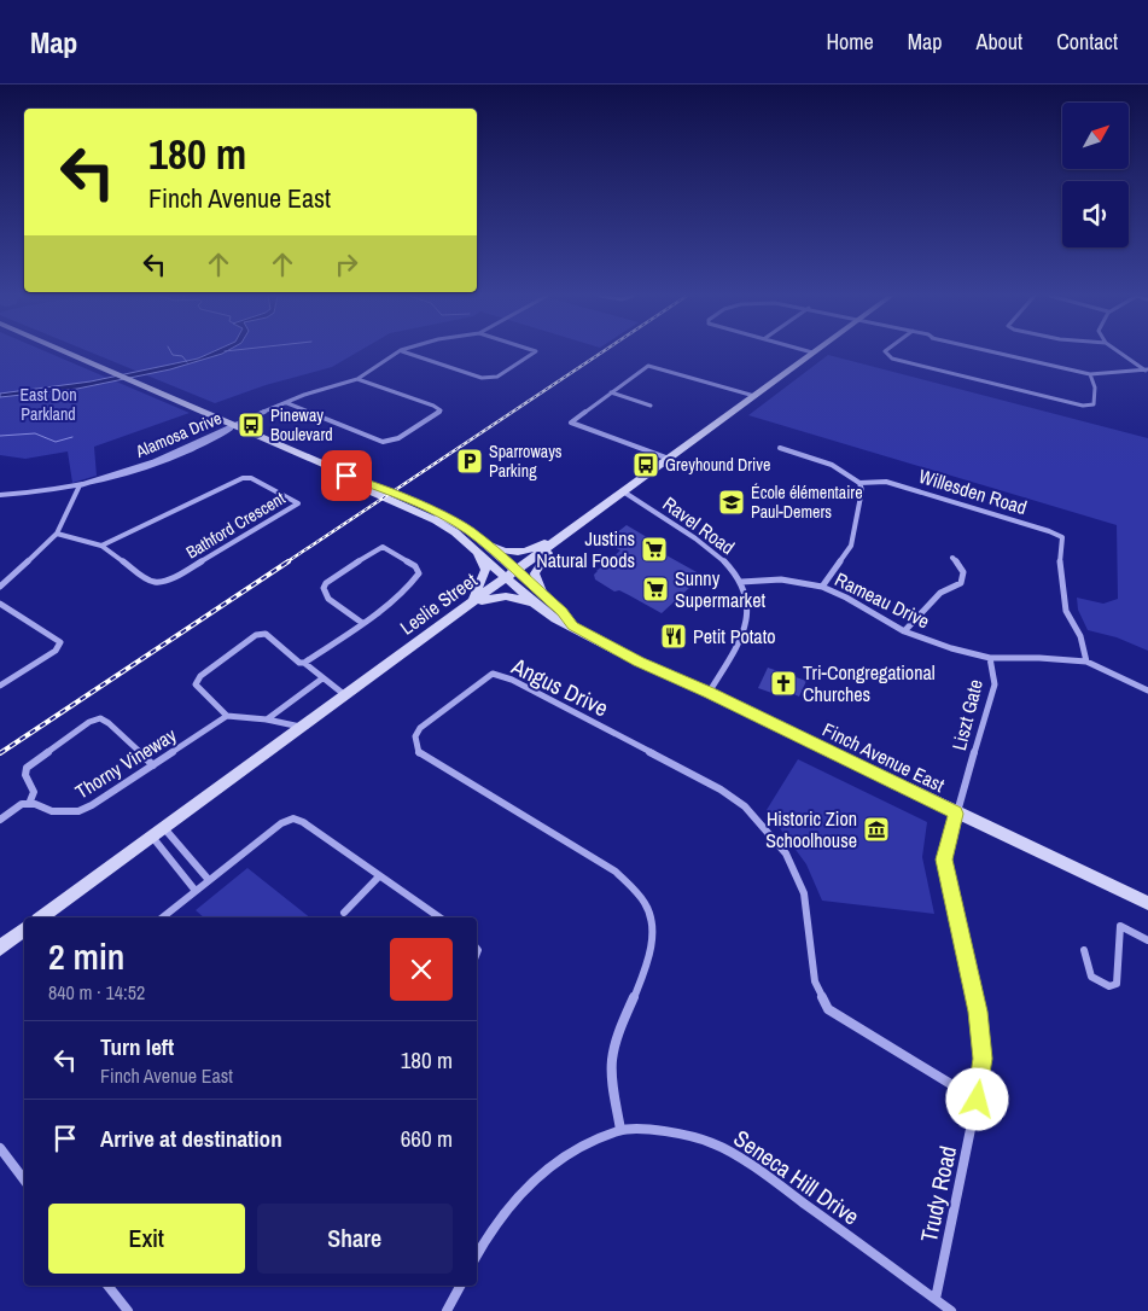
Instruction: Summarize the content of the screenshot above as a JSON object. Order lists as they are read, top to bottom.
{
  "streets": {
    "main road": ["Leslie Street", "Finch Avenue East"],
    "street": [
      "Alamosa Drive",
      "Willesden Road",
      "Bathford Crescent",
      "Ravel Road",
      "Rameau Drive",
      "Angus Drive",
      "Liszt Gate",
      "Thorny Vineway",
      "Seneca Hill Drive",
      "Trudy Road"
    ]
  },
  "crossings": [
    ["Alamosa Drive", "Finch Avenue East"],
    ["Willesden Road", "Rameau Drive"],
    ["Ravel Road", "Rameau Drive"],
    ["Ravel Road", "Leslie Street"],
    ["Ravel Road", "Finch Avenue East"],
    ["Rameau Drive", "Liszt Gate"],
    ["Leslie Street", "Finch Avenue East"],
    ["Angus Drive", "Seneca Hill Drive"],
    ["Angus Drive", "Trudy Road"],
    ["Liszt Gate", "Finch Avenue East"],
    ["Liszt Gate", "Trudy Road"],
    ["Finch Avenue East", "Trudy Road"],
    ["Seneca Hill Drive", "Trudy Road"]
  ],
  "parks": ["East Don Parkland"],
  "places": {
    "bus stop": ["Pineway Boulevard", "Greyhound Drive"],
    "parking": ["Sparroways Parking"],
    "school or university": ["École élémentaire Paul-Demers"],
    "supermarket": ["Justins Natural Foods", "Sunny Supermarket"],
    "restaurant": ["Petit Potato"],
    "church": ["Tri-Congregational Churches"],
    "museum": ["Historic Zion Schoolhouse"]
  },
  "north": "top right",
  "page": {
    "header": "Map",
    "nav": [
      "Home",
      "Map",
      "About",
      "Contact"
    ],
    "turn": ["180 m", "Finch Avenue East"],
    "heading": ["2 min", "840 m · 14:52"],
    "list": [
      {
        "name": "Turn left",
        "note": "Finch Avenue East",
        "value": "180 m"
      },
      {
        "name": "Arrive at destination",
        "value": "660 m"
      }
    ],
    "buttons": ["Exit", "Share"]
  }
}
